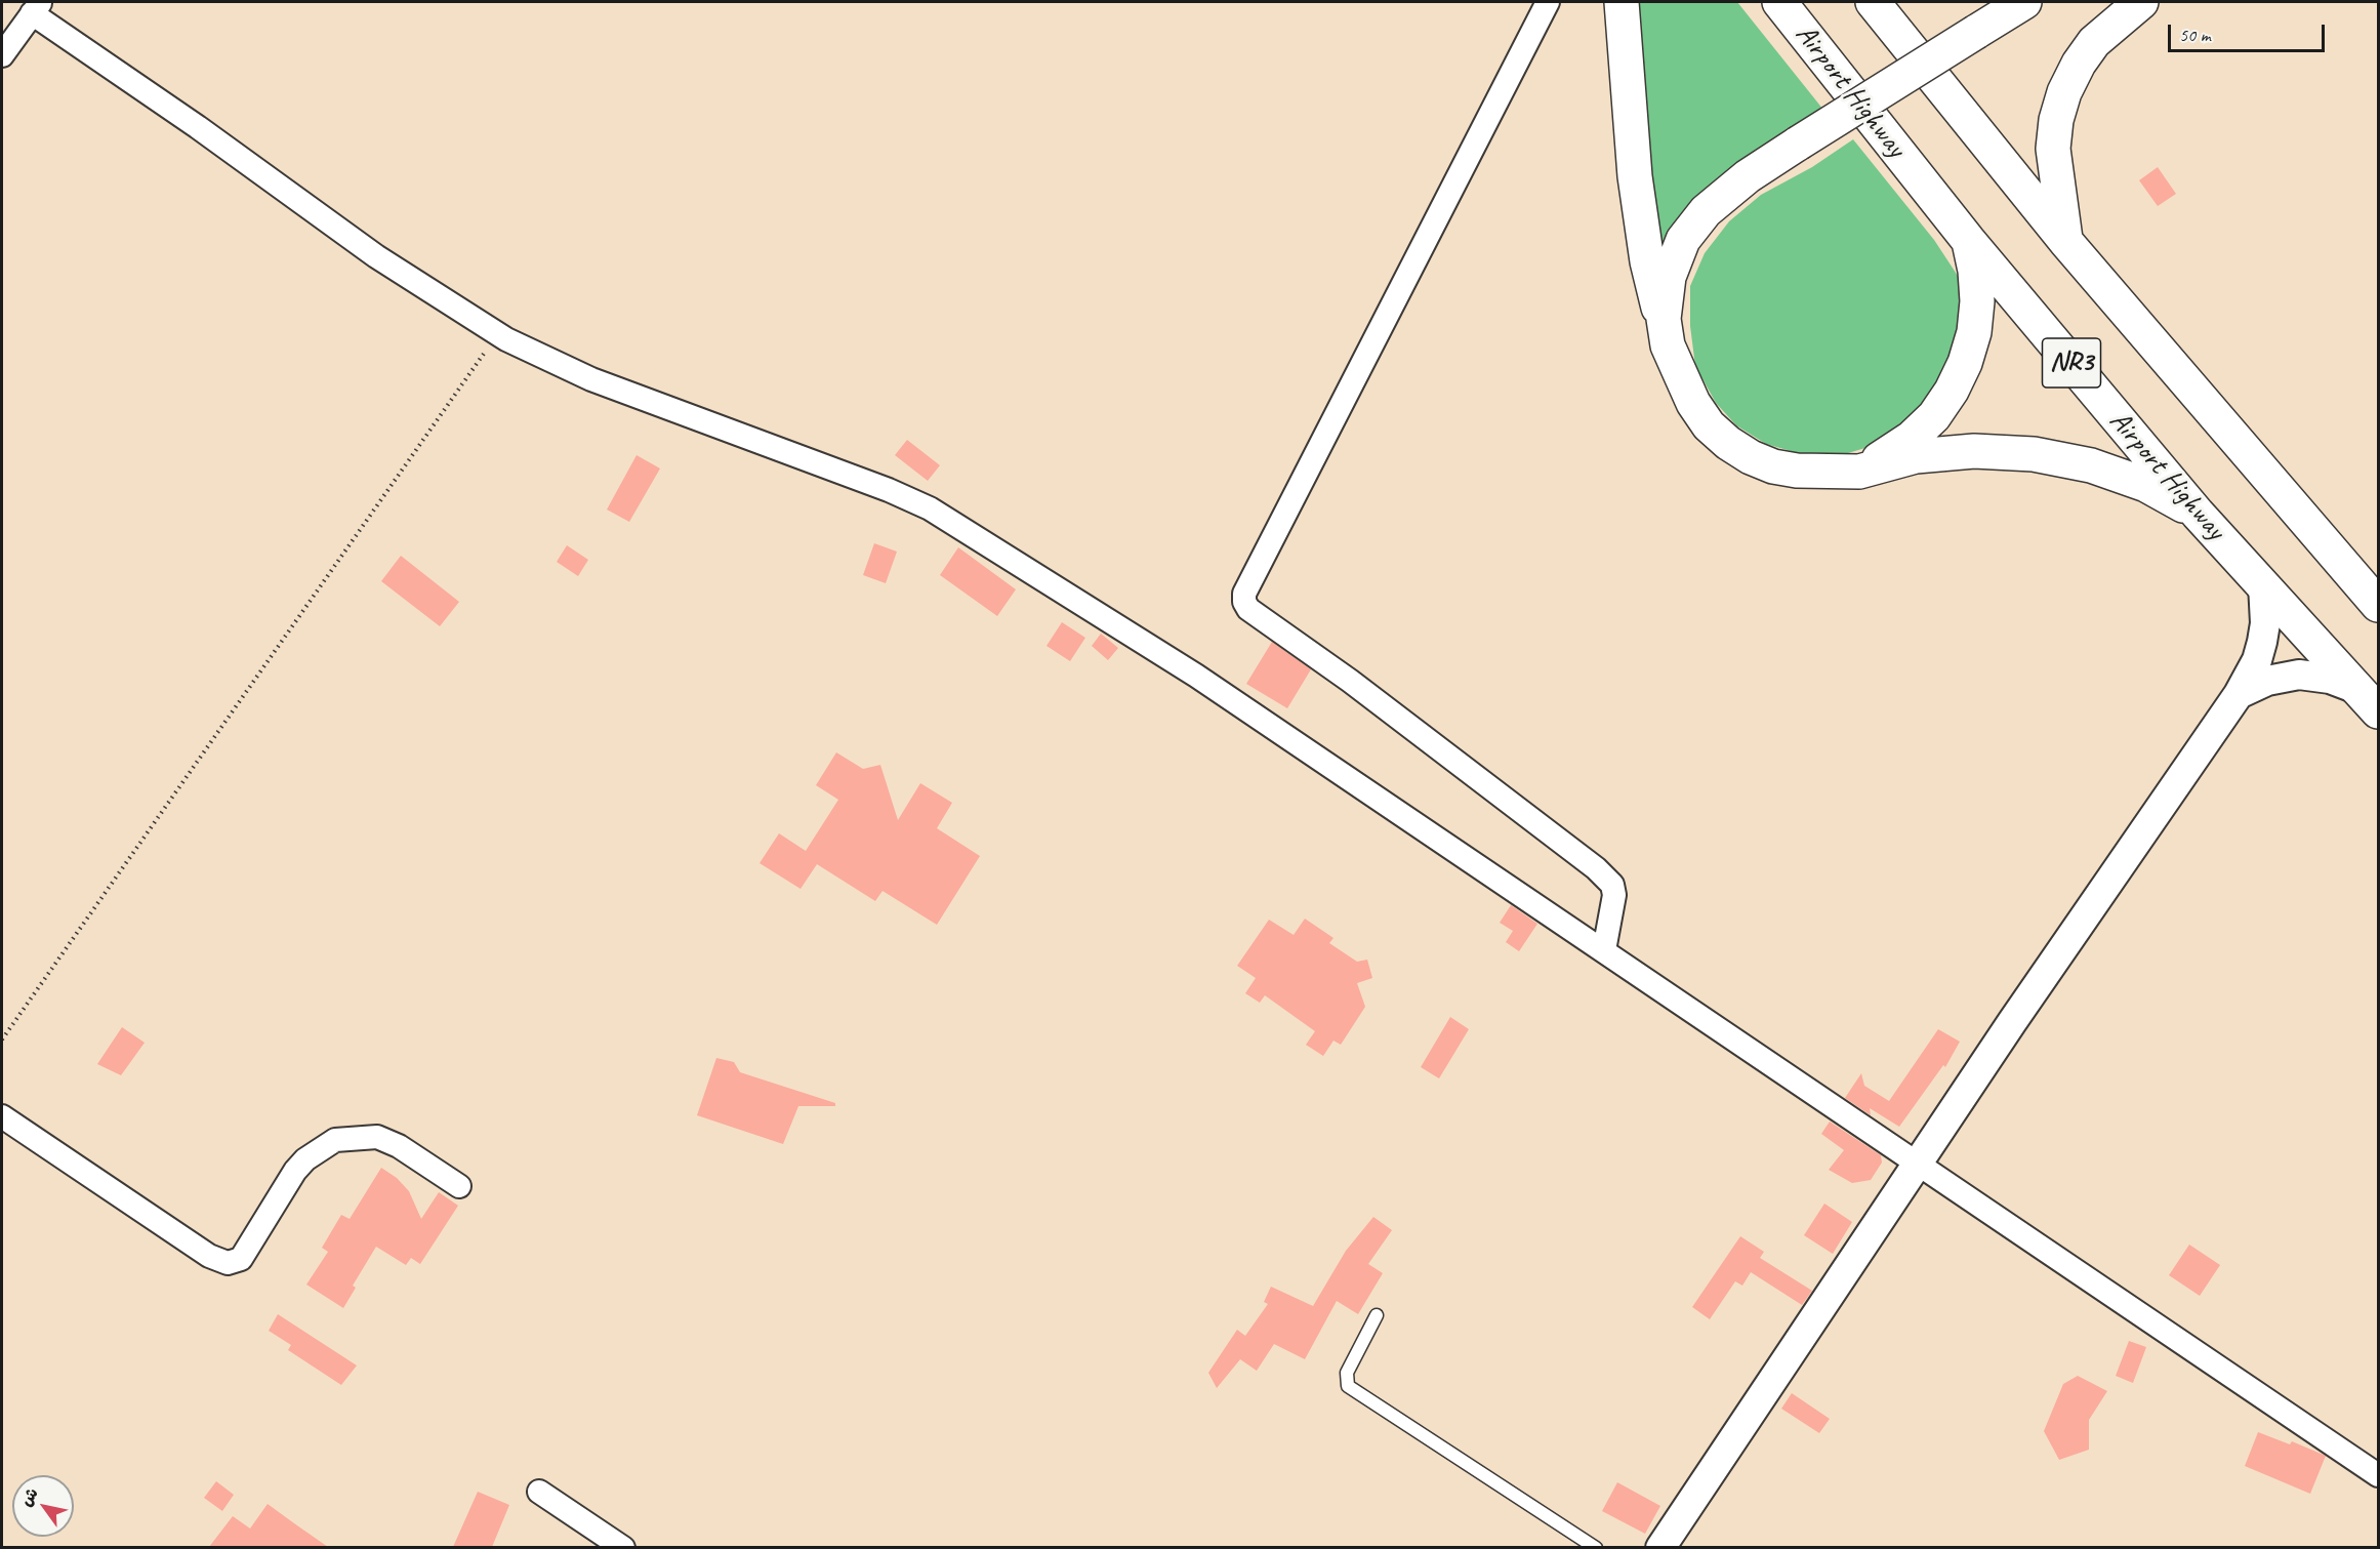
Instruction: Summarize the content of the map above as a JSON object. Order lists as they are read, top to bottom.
{
  "streets": {
    "highway": ["Airport Highway", "NR3"]
  },
  "scale_bar": "50 m",
  "north": "top left"
}
